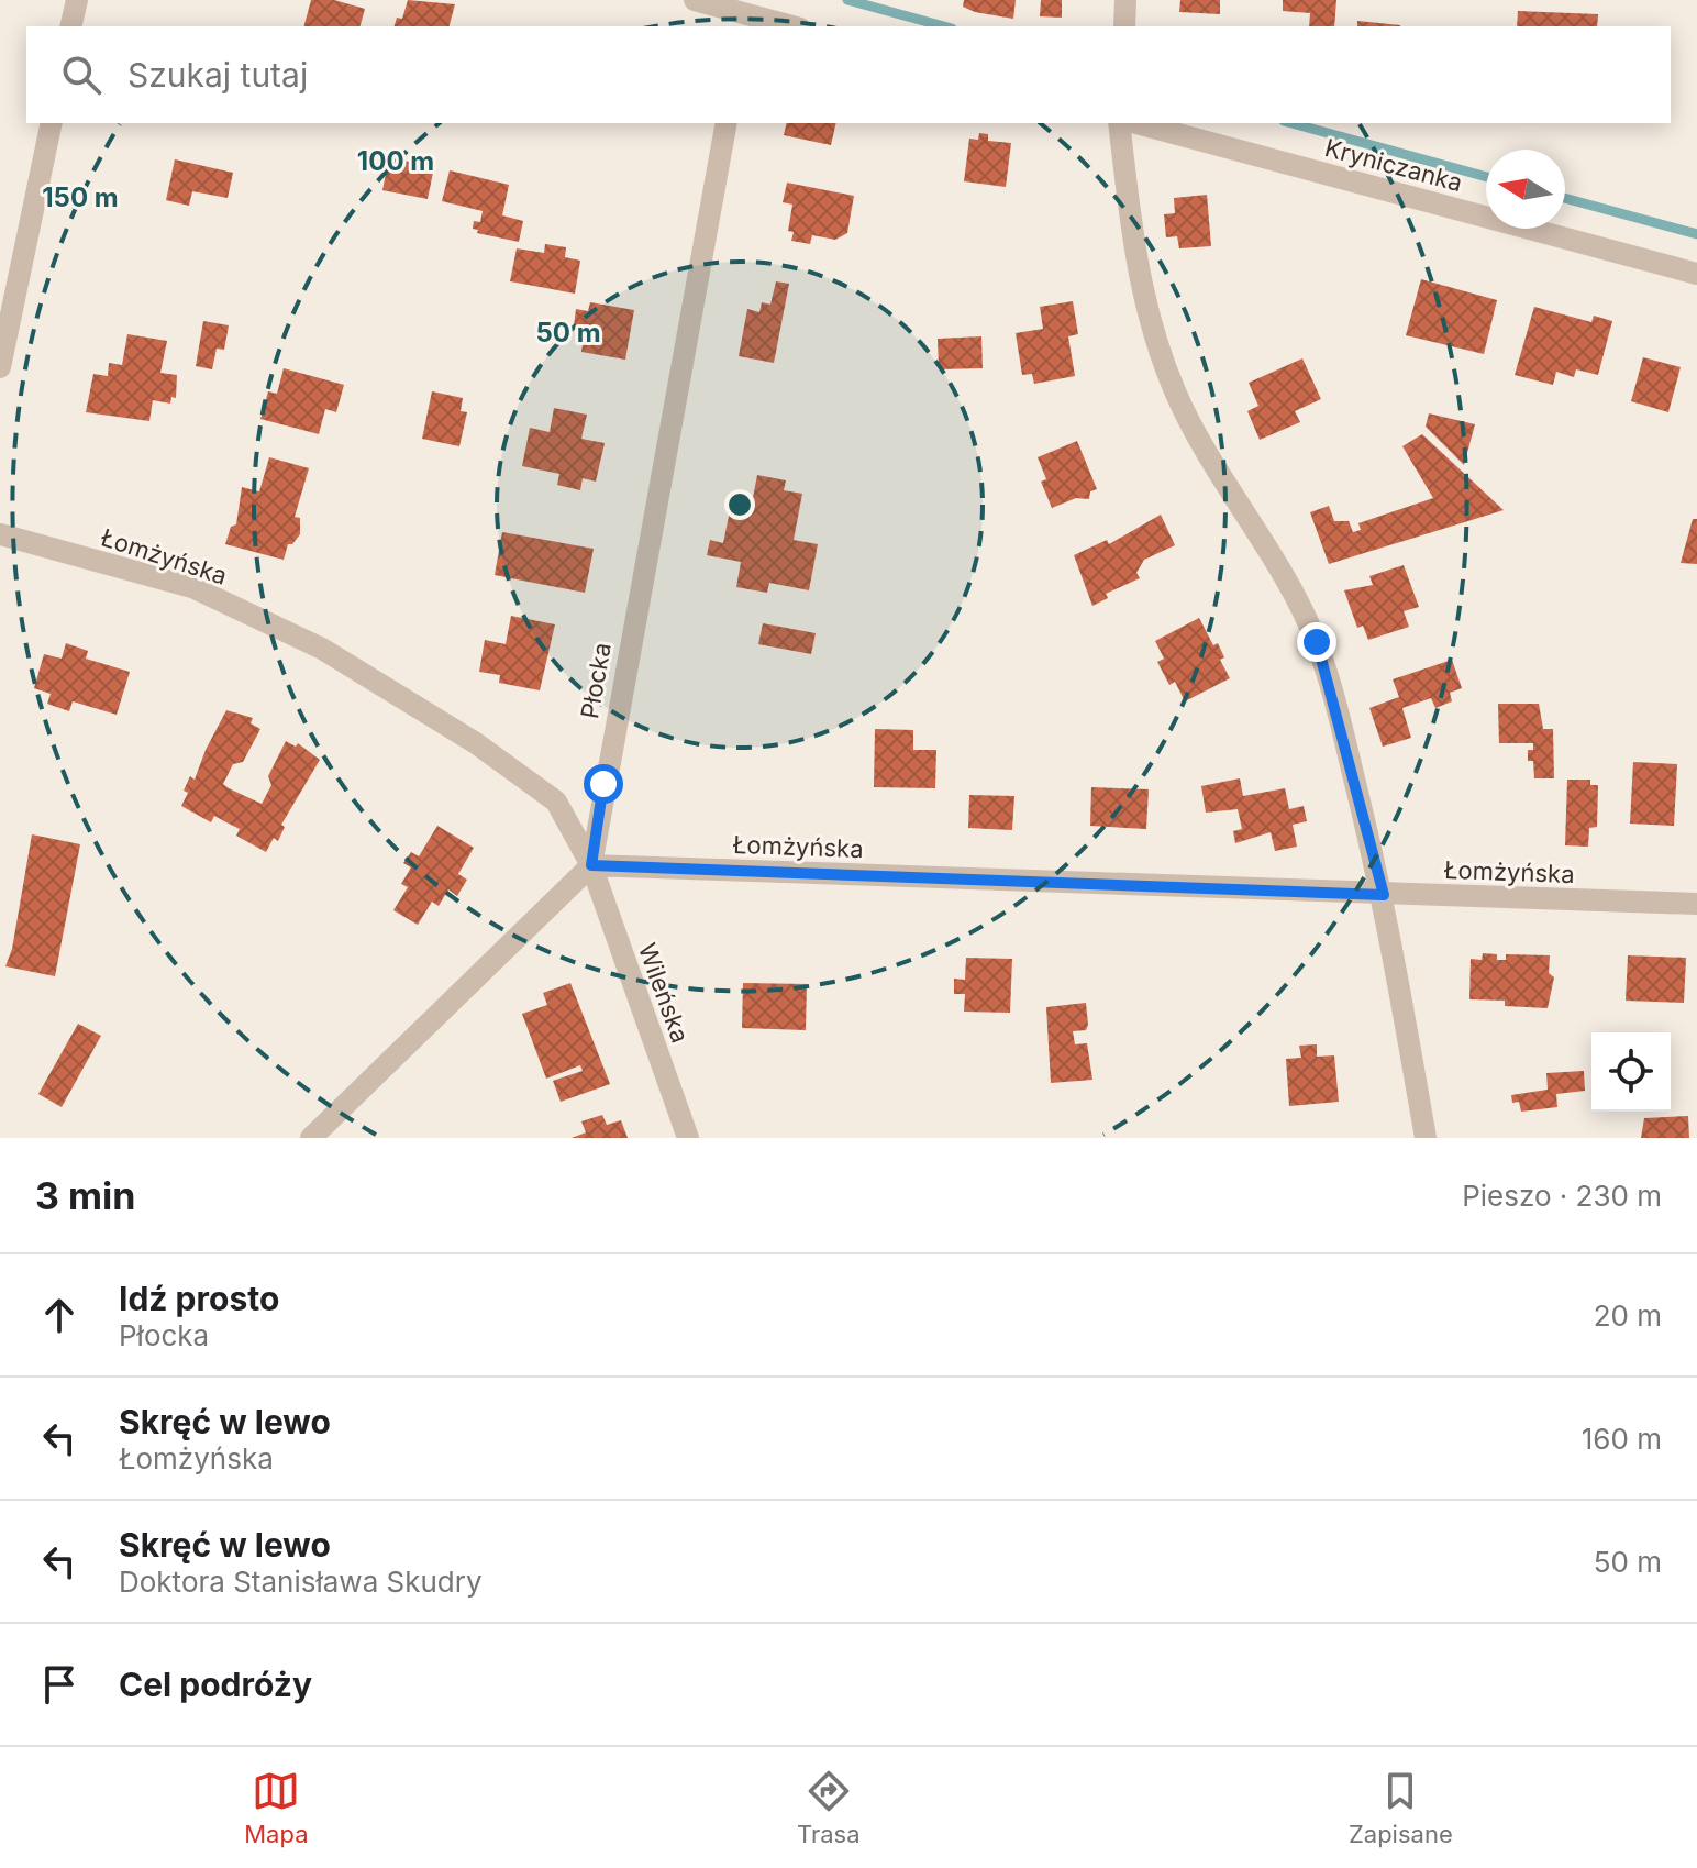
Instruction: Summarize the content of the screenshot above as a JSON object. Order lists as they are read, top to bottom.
{
  "streets": {
    "street": [
      "Kryniczanka",
      "Łomżyńska",
      "Płocka",
      "Wileńska"
    ]
  },
  "crossings": [
    ["Łomżyńska", "Płocka"],
    ["Łomżyńska", "Wileńska"],
    ["Płocka", "Wileńska"]
  ],
  "north": "left",
  "page": {
    "search": "Szukaj tutaj",
    "heading": ["3 min", "Pieszo · 230 m"],
    "list": [
      ["Idź prosto", "Płocka", "20 m"],
      ["Skręć w lewo", "Łomżyńska", "160 m"],
      ["Skręć w lewo", "Doktora Stanisława Skudry", "50 m"],
      "Cel podróży"
    ],
    "nav": ["Mapa", "Trasa", "Zapisane"]
  },
  "rings": ["100 m", "150 m", "50 m"]
}
